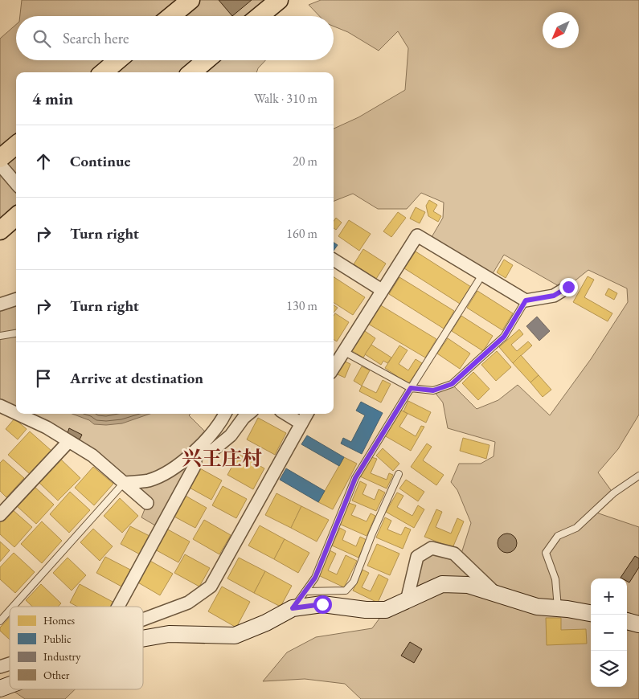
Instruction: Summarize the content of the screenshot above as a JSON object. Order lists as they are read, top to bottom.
{
  "districts": ["兴王庄村"],
  "legend": [
    "Homes",
    "Public",
    "Industry",
    "Other"
  ],
  "north": "bottom left",
  "page": {
    "search": "Search here",
    "heading": ["4 min", "Walk · 310 m"],
    "list": [
      ["Continue", "20 m"],
      ["Turn right", "160 m"],
      ["Turn right", "130 m"],
      "Arrive at destination"
    ],
    "map_buttons": ["+", "−"]
  }
}
